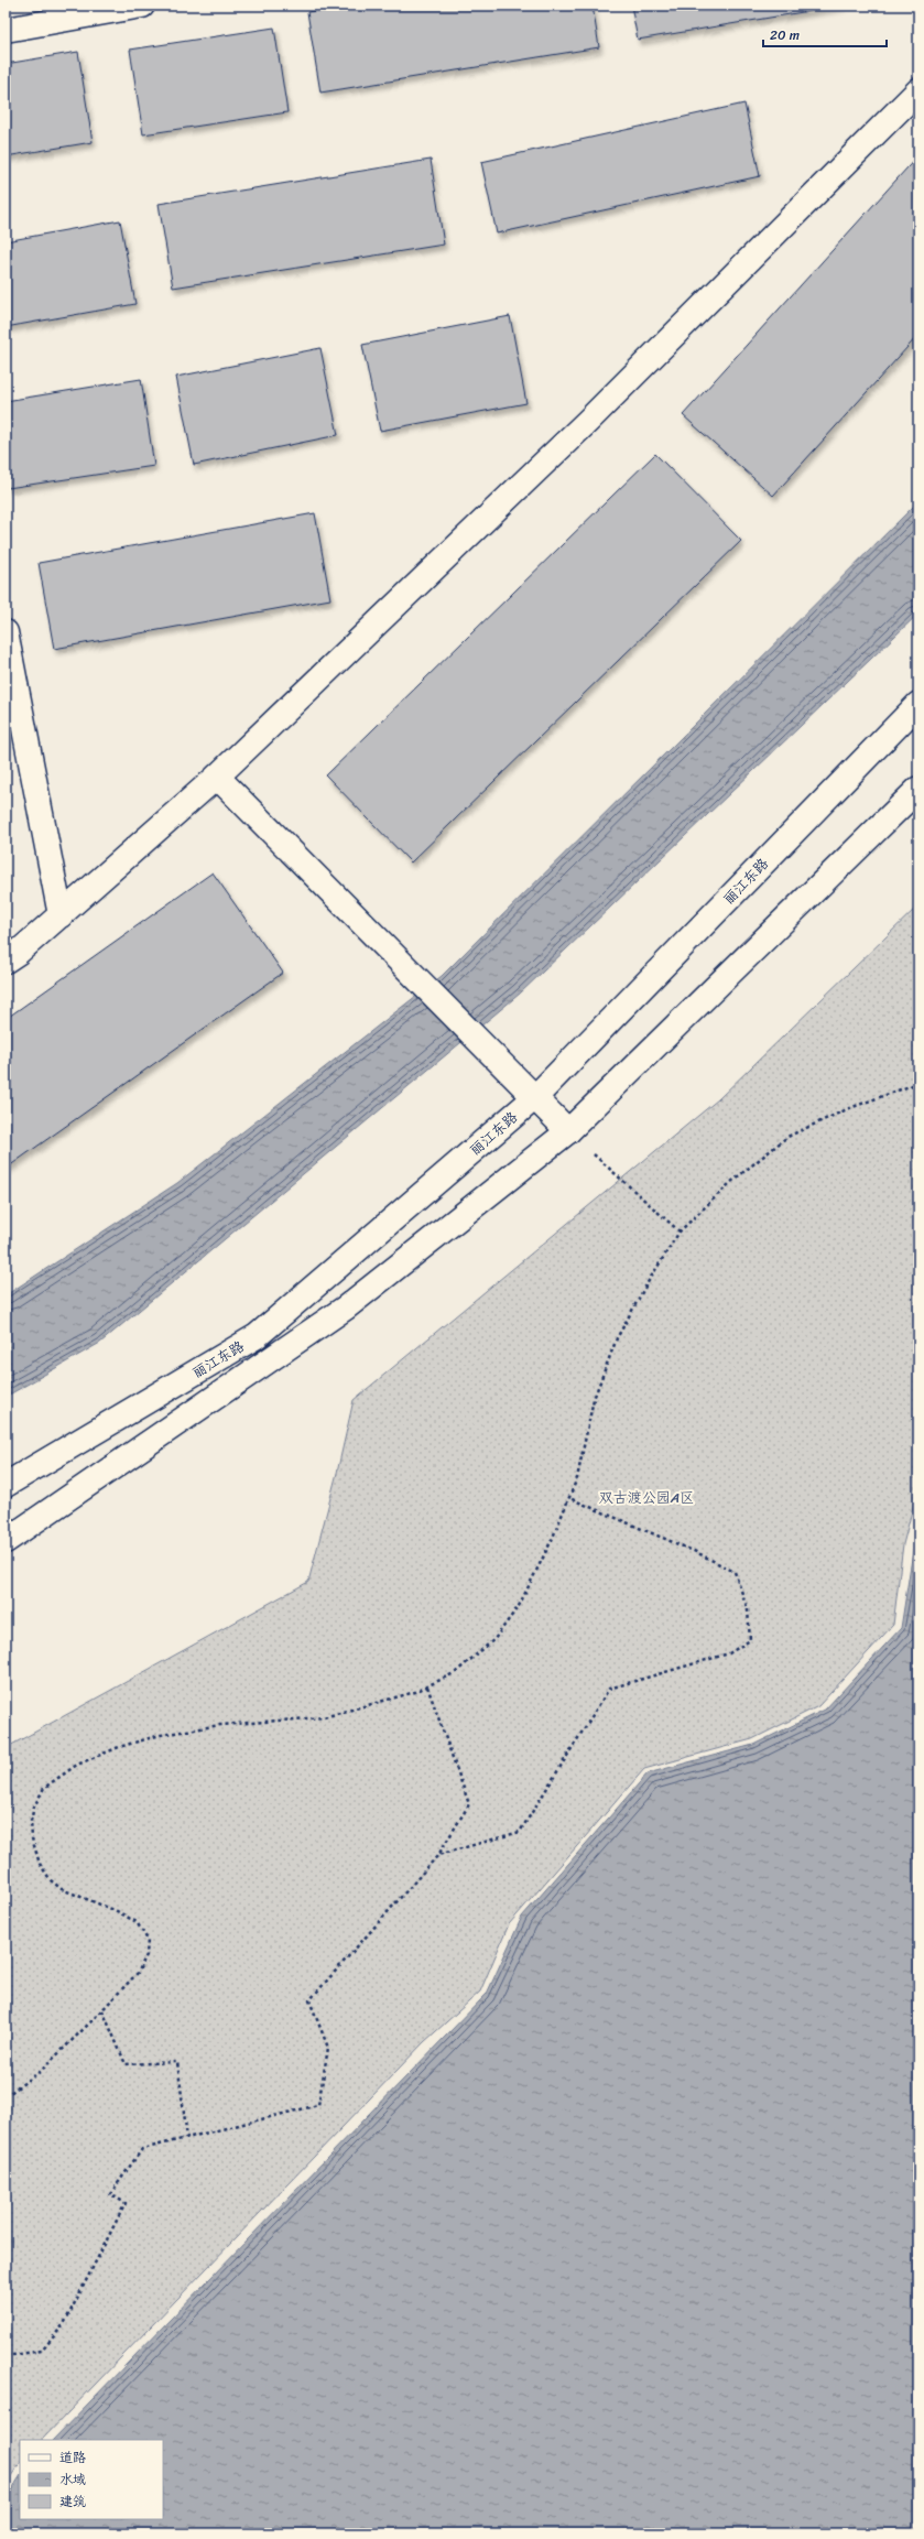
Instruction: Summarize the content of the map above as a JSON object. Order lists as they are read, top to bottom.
{
  "streets": {
    "main road": ["丽江东路"]
  },
  "parks": ["双古渡公园A区"],
  "legend": ["道路", "水域", "建筑"],
  "scale_bar": "20 m"
}
